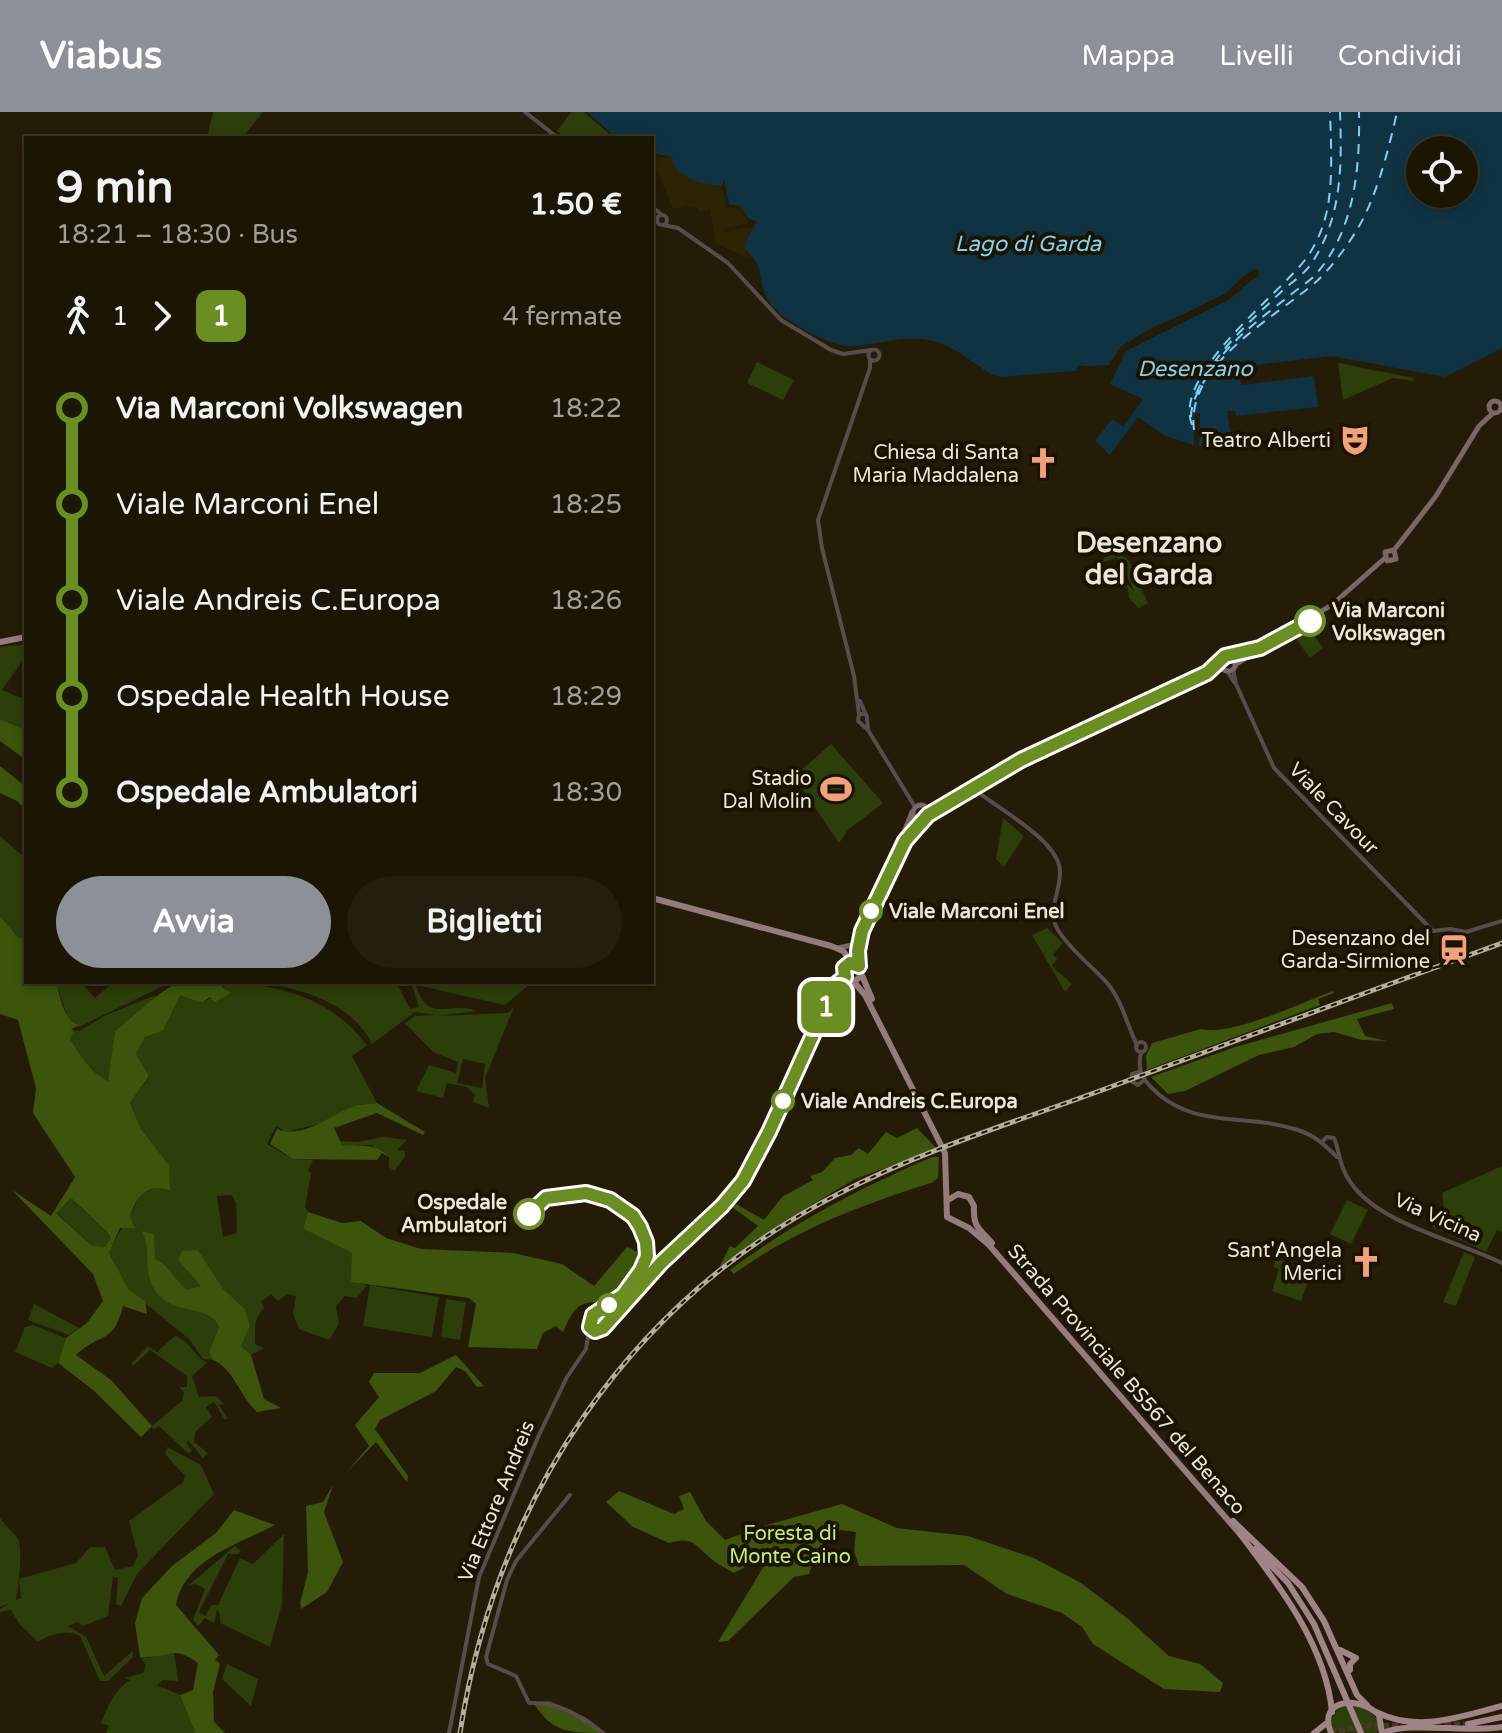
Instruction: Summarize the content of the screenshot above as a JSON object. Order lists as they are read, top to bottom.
{
  "streets": {
    "highway": ["Strada Provinciale BS567 del Benaco"],
    "street": ["Viale Cavour", "Via Vicina", "Via Ettore Andreis"]
  },
  "districts": ["Desenzano del Garda"],
  "water": ["Lago di Garda", "Desenzano"],
  "parks": ["Foresta di Monte Caino"],
  "places": {
    "theatre": ["Teatro Alberti"],
    "church": ["Chiesa di Santa Maria Maddalena", "Sant'Angela Merici"],
    "other": [
      "Via Marconi Volkswagen",
      "Viale Marconi Enel",
      "Viale Andreis C.Europa",
      "Ospedale Ambulatori"
    ],
    "sports": ["Stadio Dal Molin"],
    "station": ["Desenzano del Garda-Sirmione"]
  },
  "lines": ["bus line 1"],
  "page": {
    "header": "Viabus",
    "nav": ["Mappa", "Livelli", "Condividi"],
    "on_map": "1",
    "heading": ["9 min", "18:21 – 18:30 · Bus", "1.50 €"],
    "legs": ["1", "1", "4 fermate"],
    "list": [
      {
        "name": "Via Marconi Volkswagen",
        "value": "18:22"
      },
      {
        "name": "Viale Marconi Enel",
        "value": "18:25"
      },
      {
        "name": "Viale Andreis C.Europa",
        "value": "18:26"
      },
      {
        "name": "Ospedale Health House",
        "value": "18:29"
      },
      {
        "name": "Ospedale Ambulatori",
        "value": "18:30"
      }
    ],
    "buttons": ["Avvia", "Biglietti"]
  }
}
